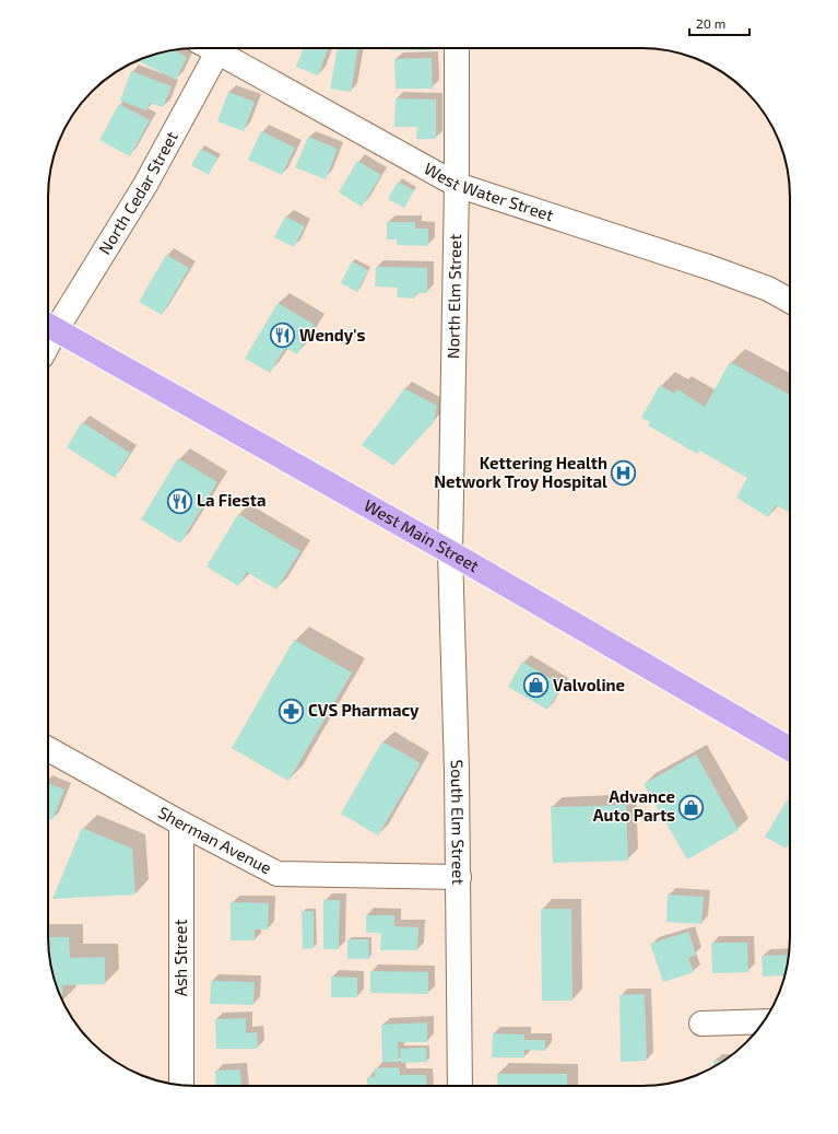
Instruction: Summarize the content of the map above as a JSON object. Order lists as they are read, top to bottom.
{
  "streets": {
    "main road": ["West Main Street"],
    "street": [
      "West Water Street",
      "North Cedar Street",
      "North Elm Street",
      "South Elm Street",
      "Sherman Avenue",
      "Ash Street"
    ]
  },
  "crossings": [
    ["West Water Street", "North Cedar Street"],
    ["West Water Street", "North Elm Street"],
    ["North Cedar Street", "West Main Street"],
    ["North Elm Street", "West Main Street"],
    ["North Elm Street", "South Elm Street"],
    ["West Main Street", "South Elm Street"],
    ["South Elm Street", "Sherman Avenue"],
    ["Sherman Avenue", "Ash Street"]
  ],
  "places": {
    "restaurant": ["Wendy's", "La Fiesta"],
    "hospital": ["Kettering Health Network Troy Hospital"],
    "shop": ["Valvoline", "Advance Auto Parts"],
    "pharmacy": ["CVS Pharmacy"]
  },
  "scale_bar": "20 m"
}
